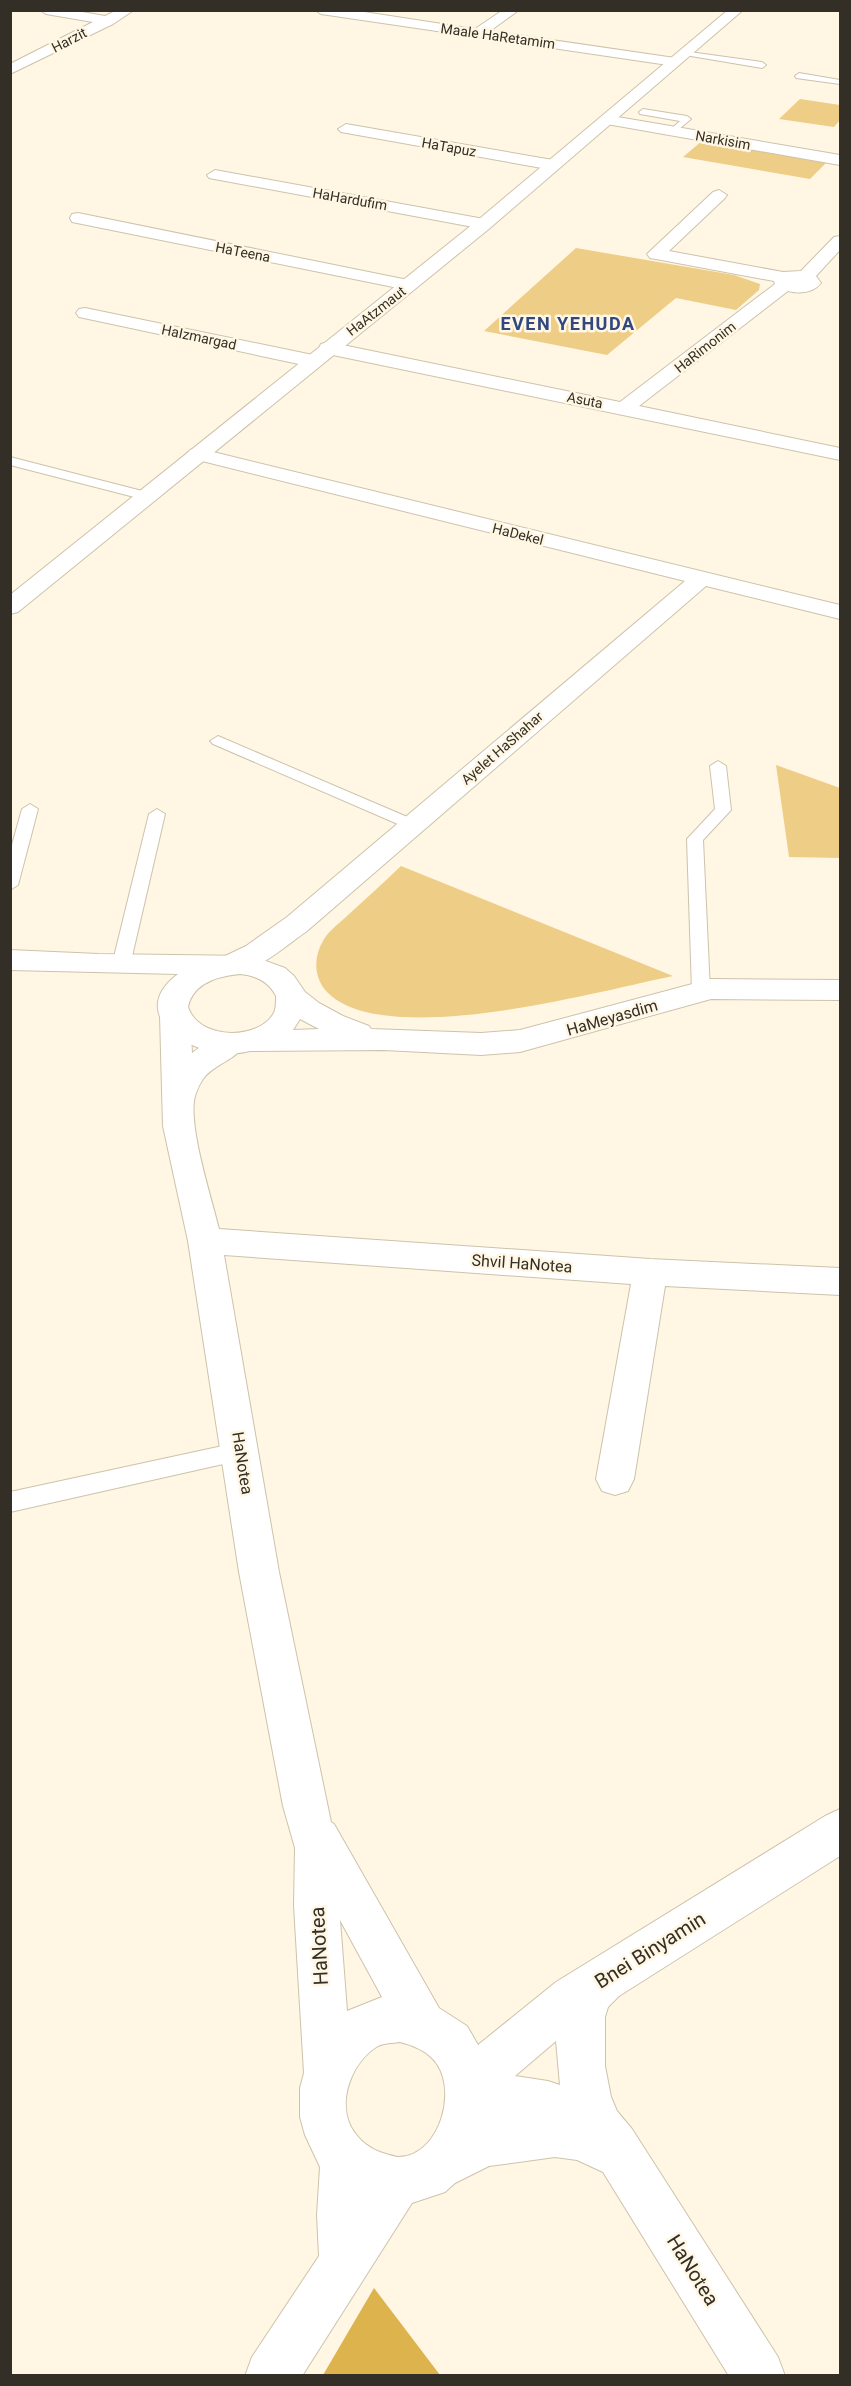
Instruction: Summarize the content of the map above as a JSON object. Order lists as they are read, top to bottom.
{
  "streets": {
    "street": [
      "Maale HaRetamim",
      "Harzit",
      "Narkisim",
      "HaTapuz",
      "HaHardufim",
      "HaTeena",
      "HaAtzmaut",
      "HaIzmargad",
      "HaRimonim",
      "Asuta",
      "HaDekel",
      "Ayelet HaShahar",
      "HaMeyasdim",
      "Shvil HaNotea",
      "HaNotea",
      "Bnei Binyamin"
    ]
  },
  "crossings": [
    ["Maale HaRetamim", "HaAtzmaut"],
    ["Narkisim", "HaAtzmaut"],
    ["HaTapuz", "HaAtzmaut"],
    ["HaHardufim", "HaAtzmaut"],
    ["HaTeena", "HaAtzmaut"],
    ["HaAtzmaut", "HaIzmargad"],
    ["HaAtzmaut", "Asuta"],
    ["HaAtzmaut", "HaDekel"],
    ["HaIzmargad", "Asuta"],
    ["HaRimonim", "Asuta"],
    ["HaDekel", "Ayelet HaShahar"],
    ["Ayelet HaShahar", "HaMeyasdim"],
    ["Ayelet HaShahar", "HaNotea"],
    ["HaMeyasdim", "HaNotea"],
    ["Shvil HaNotea", "HaNotea"],
    ["HaNotea", "Bnei Binyamin"]
  ],
  "districts": ["EVEN YEHUDA"]
}
